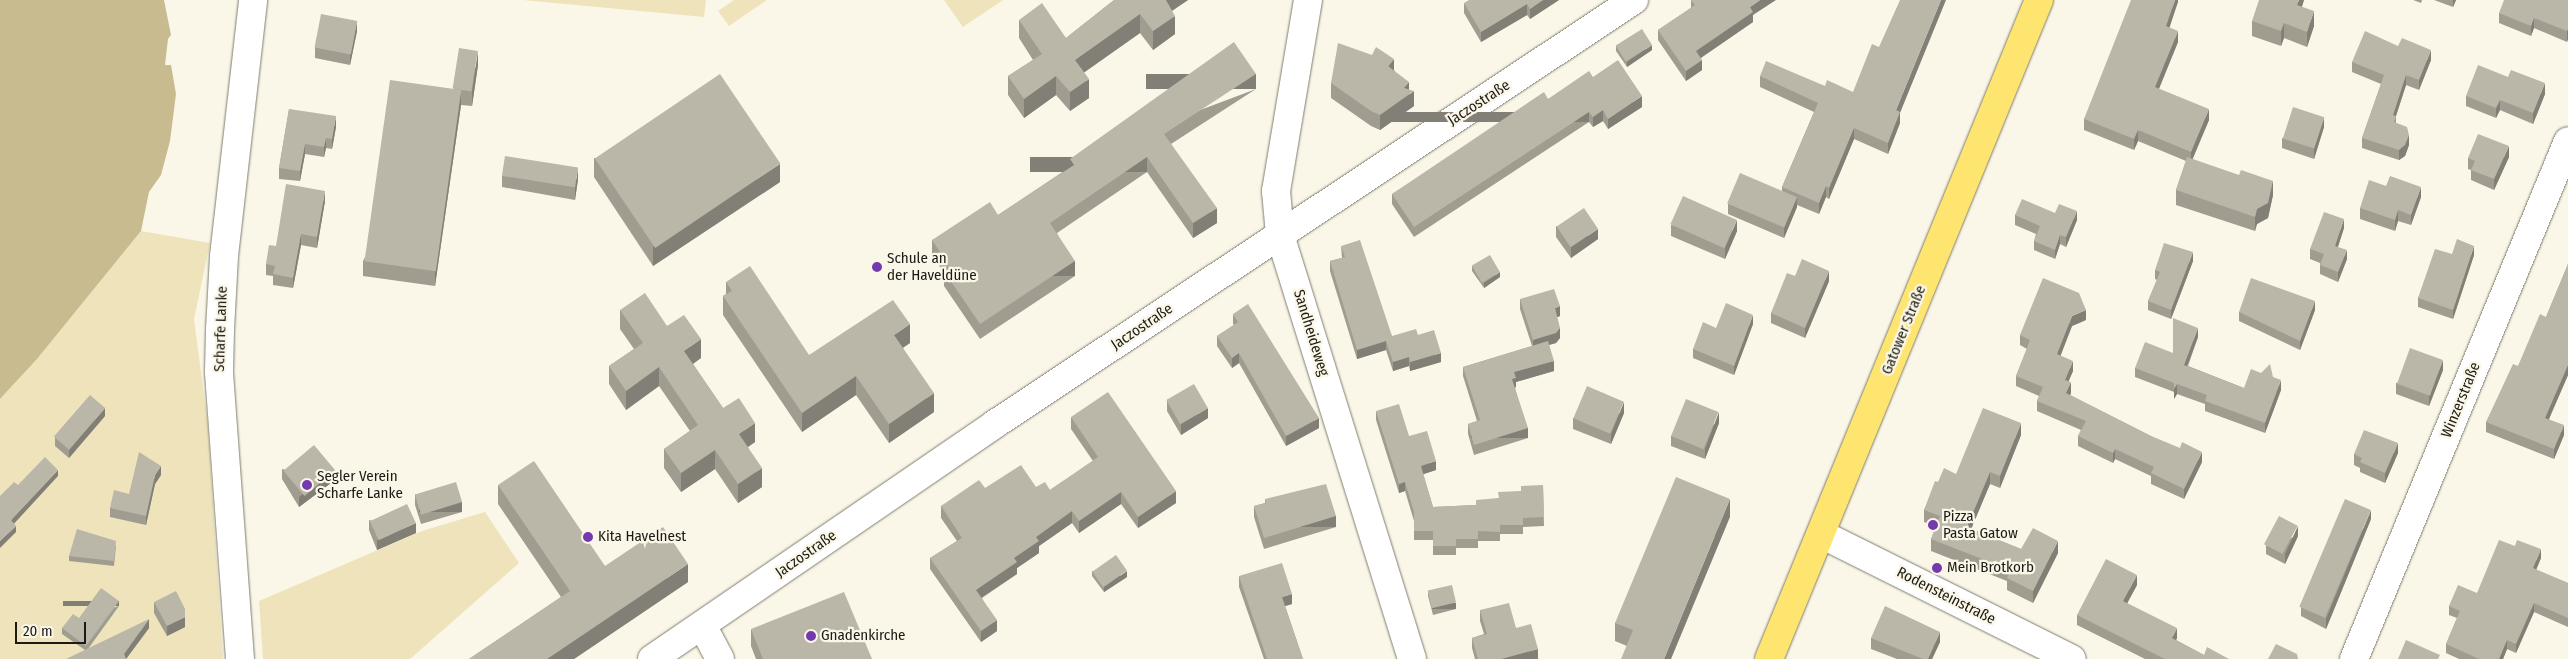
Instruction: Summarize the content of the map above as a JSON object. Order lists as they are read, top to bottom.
{
  "streets": {
    "main road": ["Gatower Straße"],
    "street": [
      "Jaczostraße",
      "Scharfe Lanke",
      "Sandheideweg",
      "Winzerstraße",
      "Rodensteinstraße"
    ]
  },
  "crossings": [
    ["Jaczostraße", "Sandheideweg"],
    ["Gatower Straße", "Rodensteinstraße"]
  ],
  "places": [
    "Schule an der Haveldüne",
    "Segler Verein Scharfe Lanke",
    "Pizza Pasta Gatow",
    "Kita Havelnest",
    "Mein Brotkorb",
    "Gnadenkirche"
  ],
  "scale_bar": "20 m"
}
